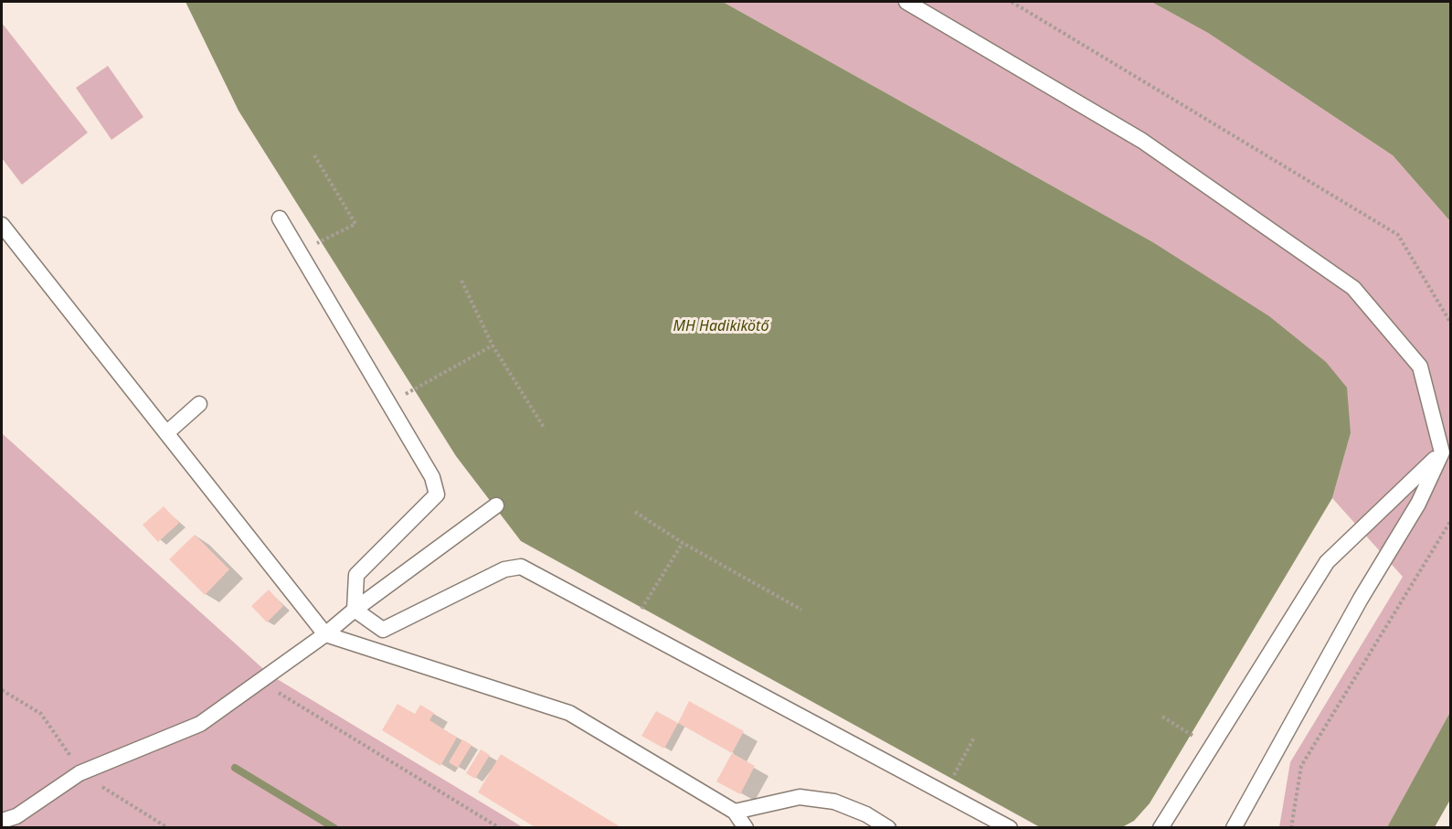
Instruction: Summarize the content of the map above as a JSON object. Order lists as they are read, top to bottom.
{
  "water": ["MH Hadikikötő"]
}
